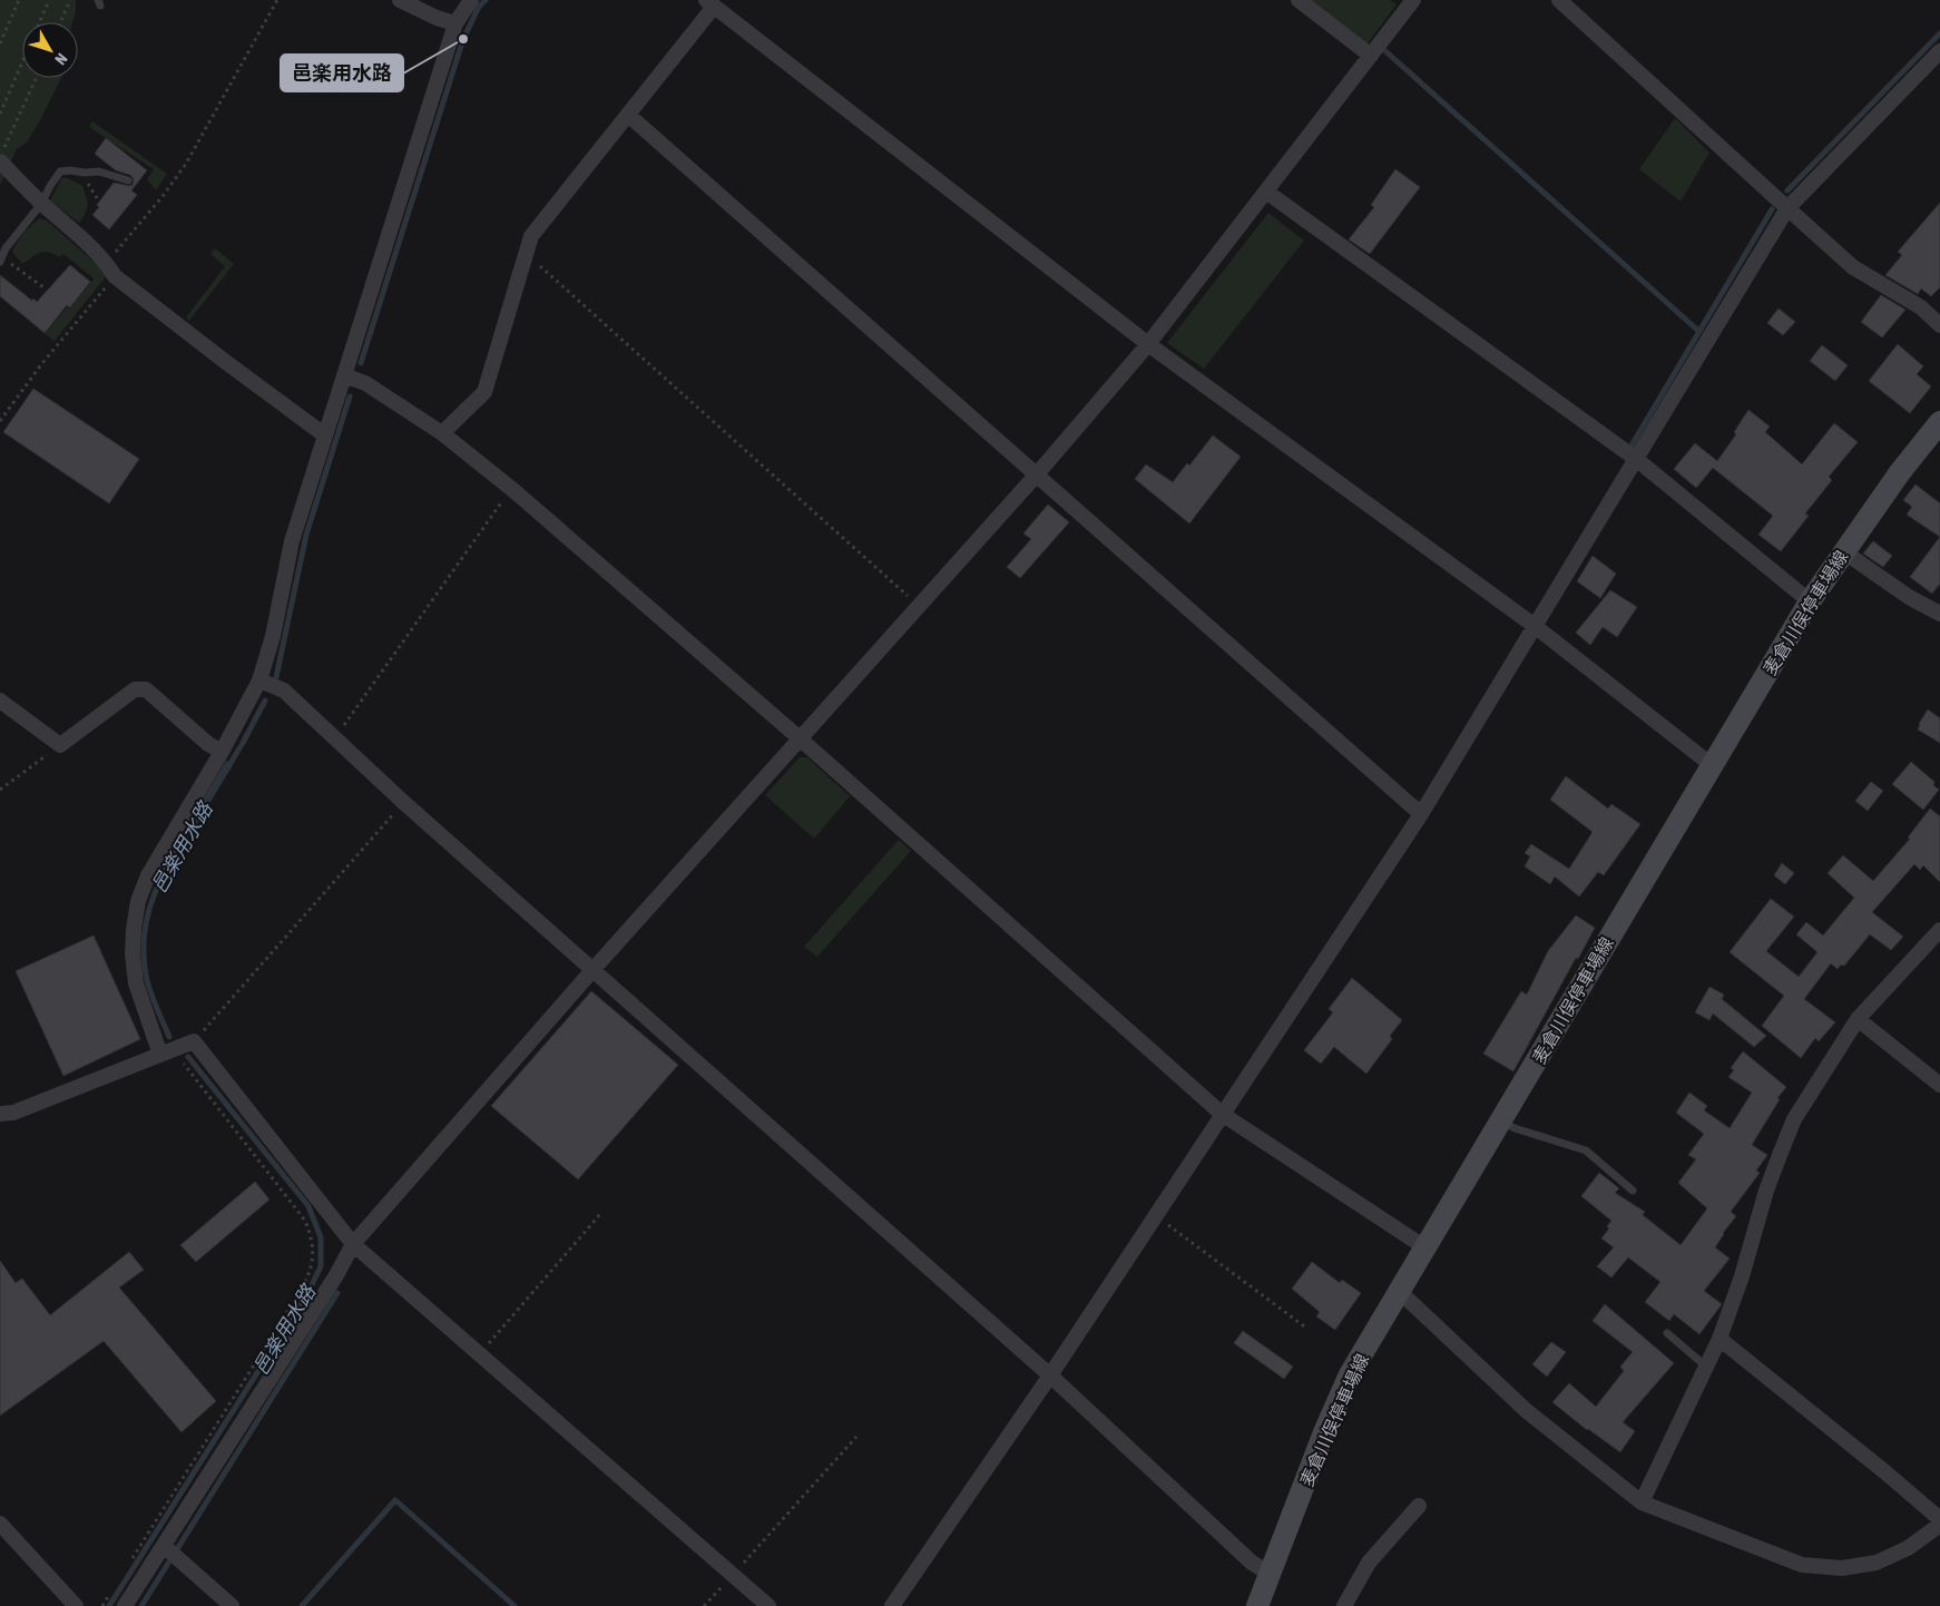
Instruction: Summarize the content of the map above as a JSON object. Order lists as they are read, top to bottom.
{
  "streets": {
    "main road": ["麦倉川俣停車場線"]
  },
  "water": ["邑楽用水路"],
  "places": ["邑楽用水路"],
  "north": "bottom right"
}
